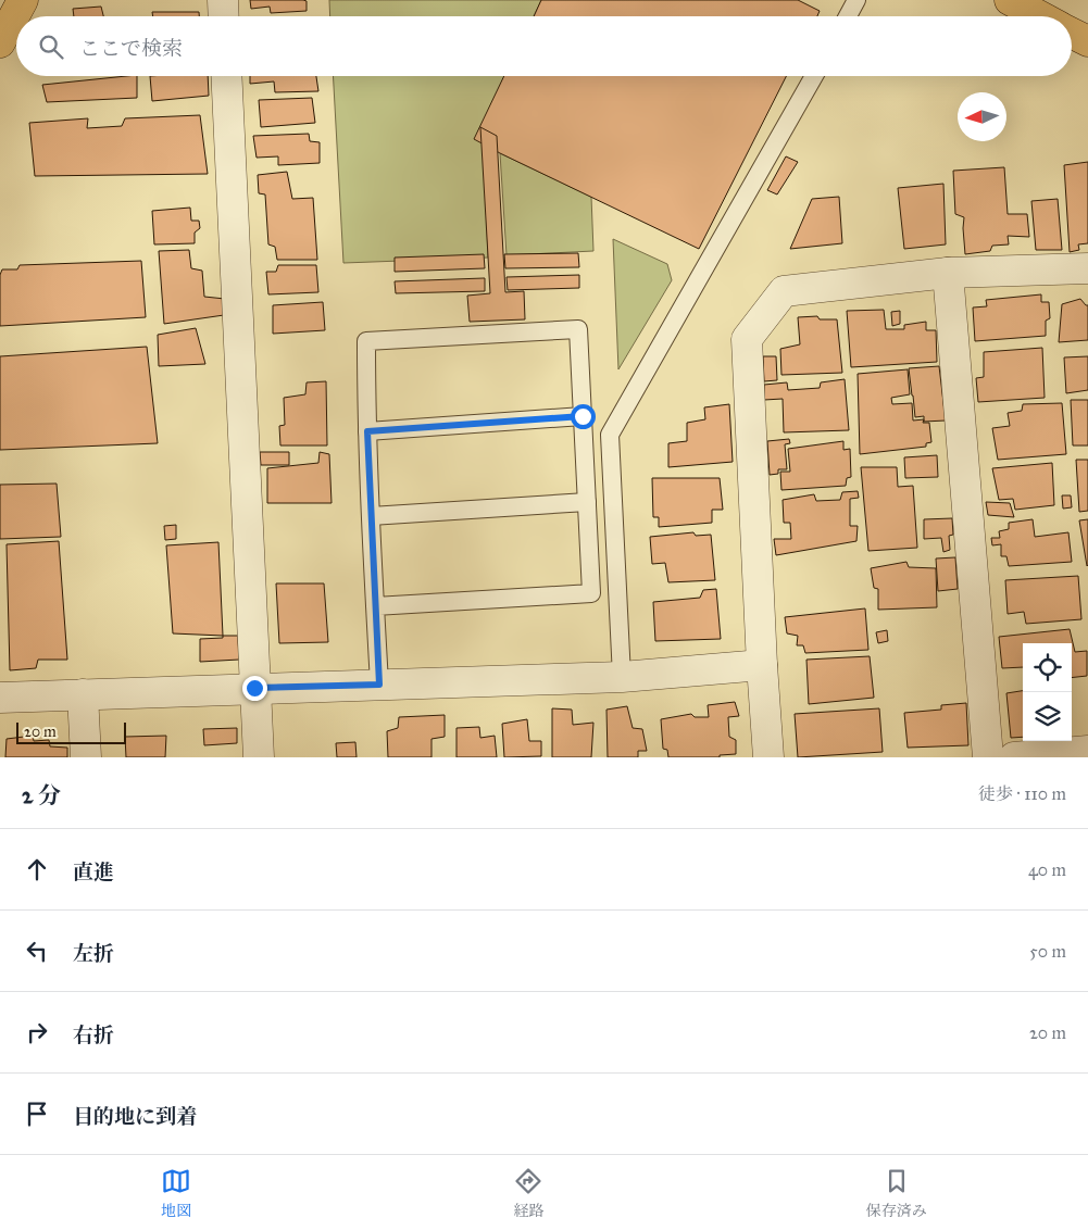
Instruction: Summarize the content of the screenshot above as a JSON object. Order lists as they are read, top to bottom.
{
  "scale_bar": "20 m",
  "north": "left",
  "page": {
    "search": "ここで検索",
    "scale": "20 m",
    "heading": ["2 分", "徒歩 · 110 m"],
    "list": [
      ["直進", "40 m"],
      ["左折", "50 m"],
      ["右折", "20 m"],
      "目的地に到着"
    ],
    "nav": ["地図", "経路", "保存済み"]
  }
}
